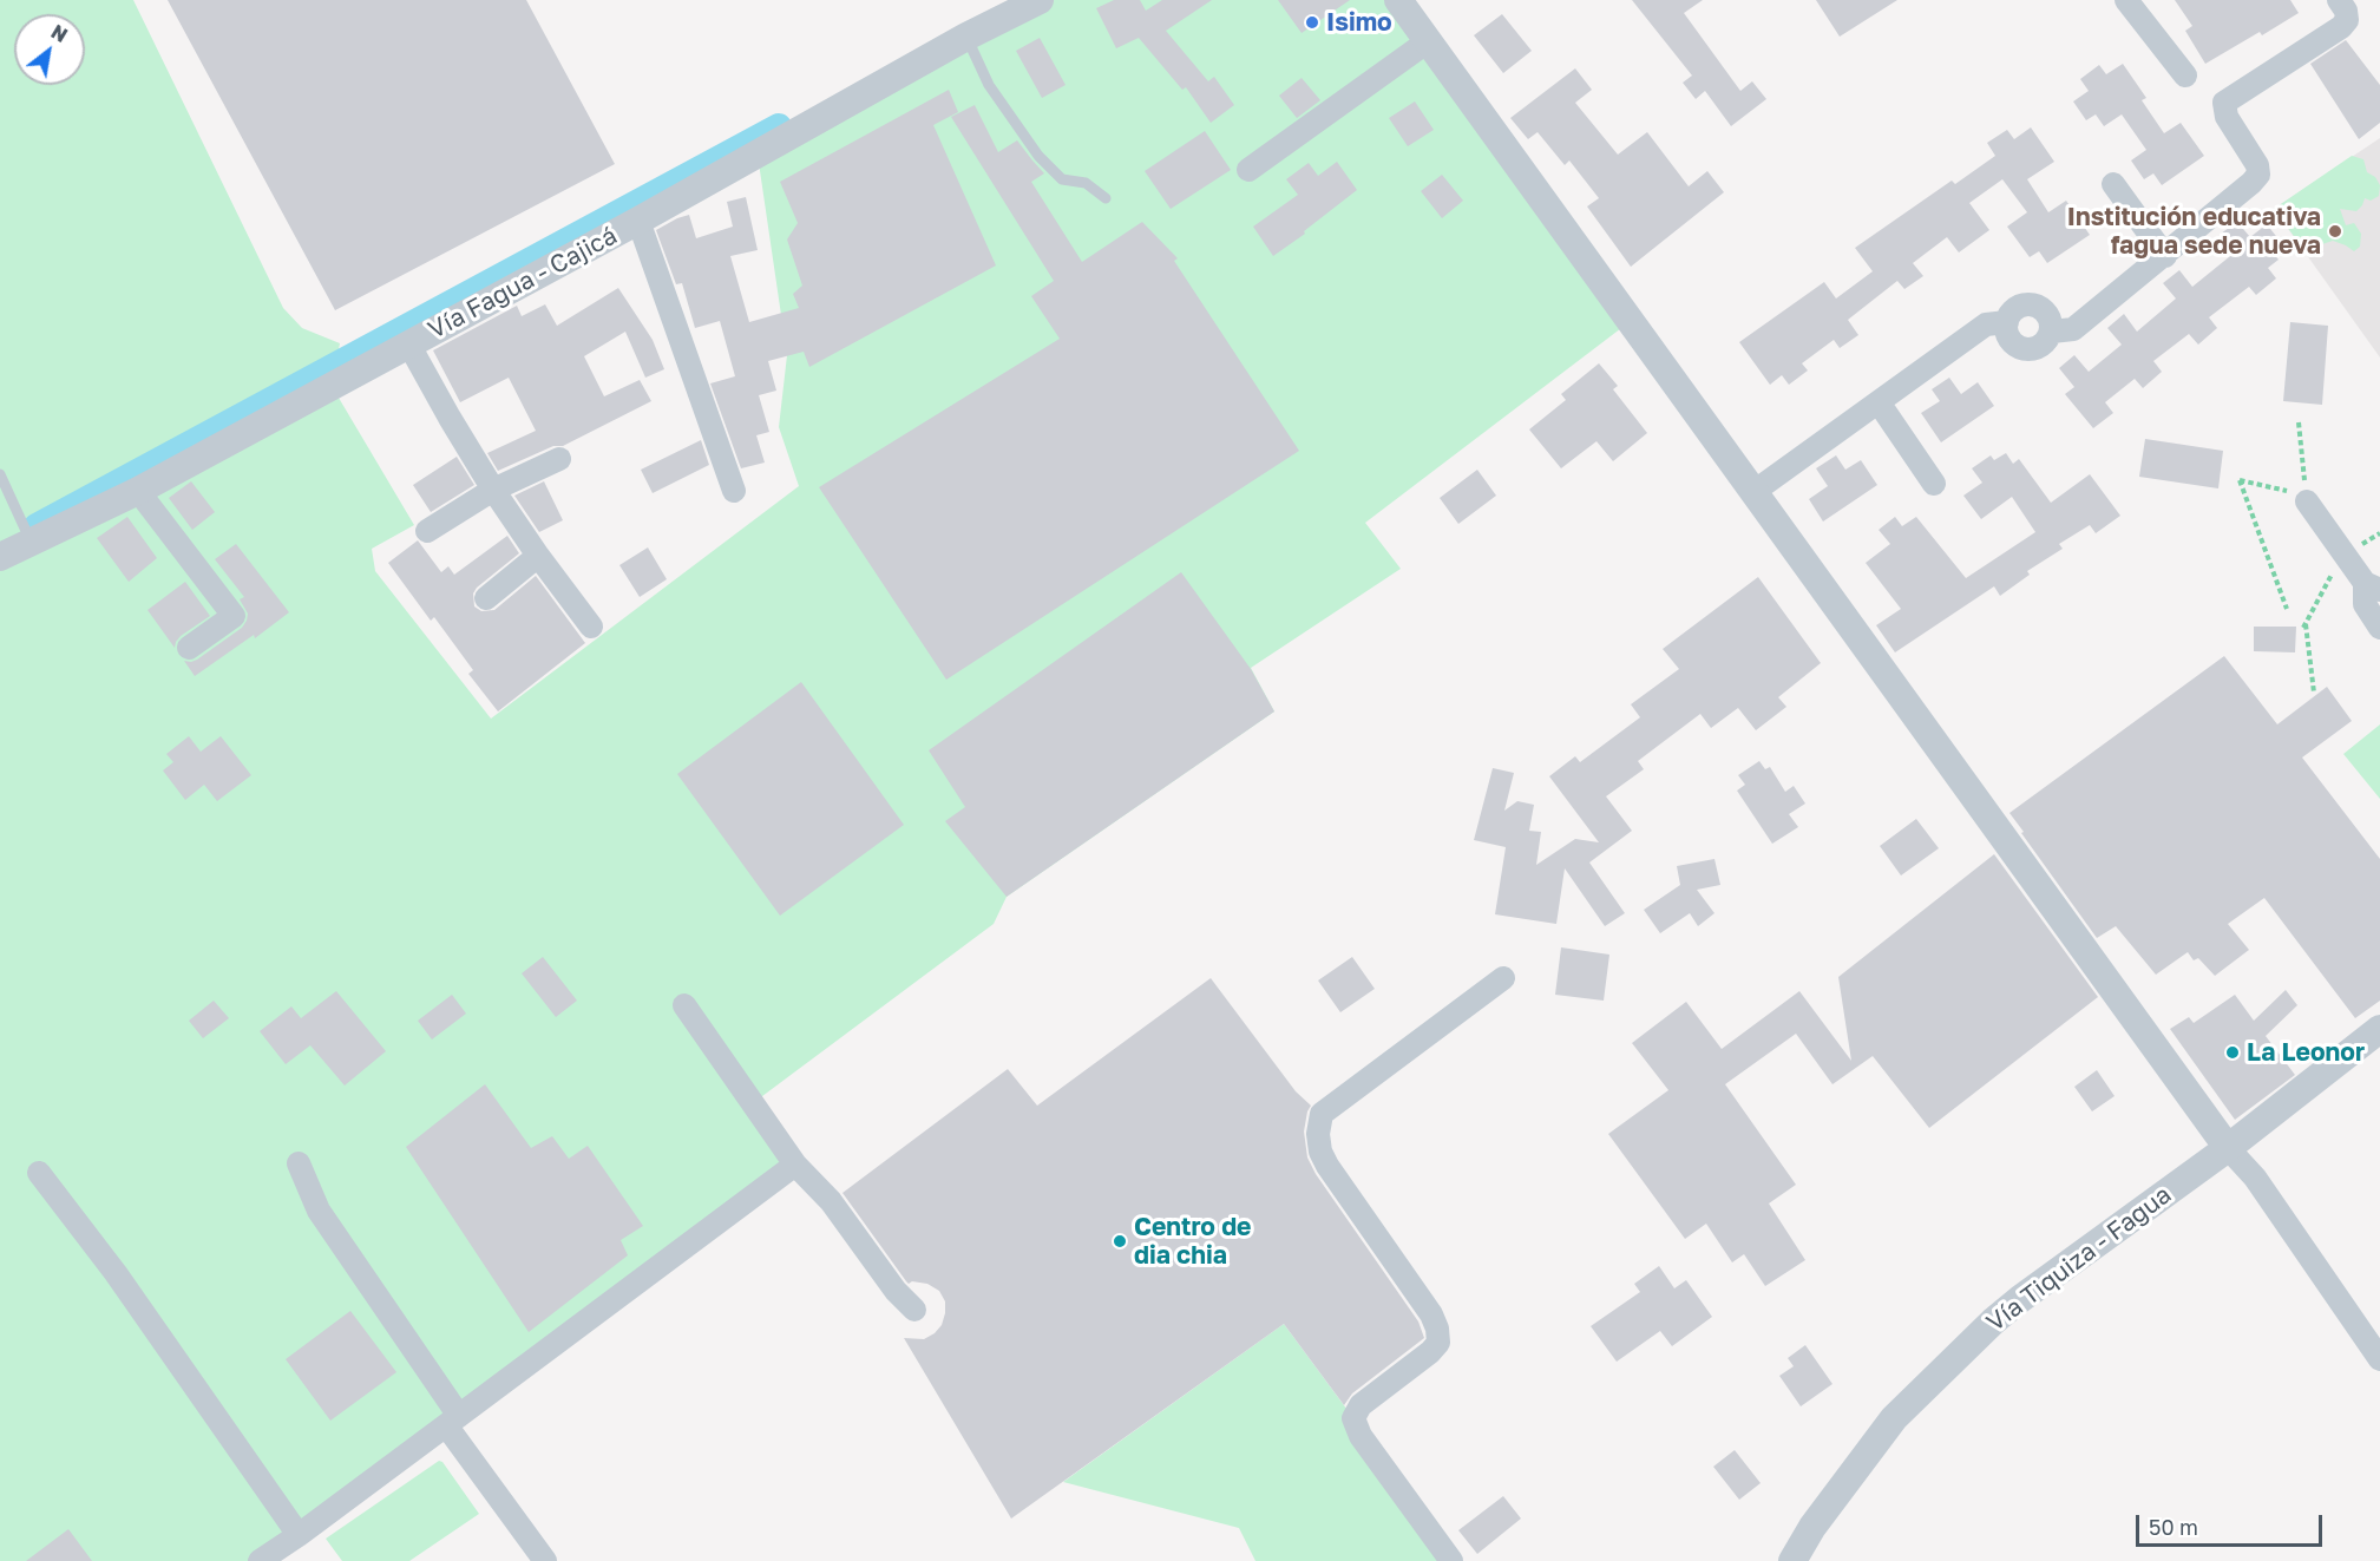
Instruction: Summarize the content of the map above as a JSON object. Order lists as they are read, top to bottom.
{
  "streets": {
    "street": ["Vía Fagua - Cajicá", "Vía Tiquiza - Fagua"]
  },
  "places": [
    "Isimo",
    "Institución educativa fagua sede nueva",
    "La Leonor",
    "Centro de dia chia"
  ],
  "scale_bar": "50 m",
  "north": "top right"
}
